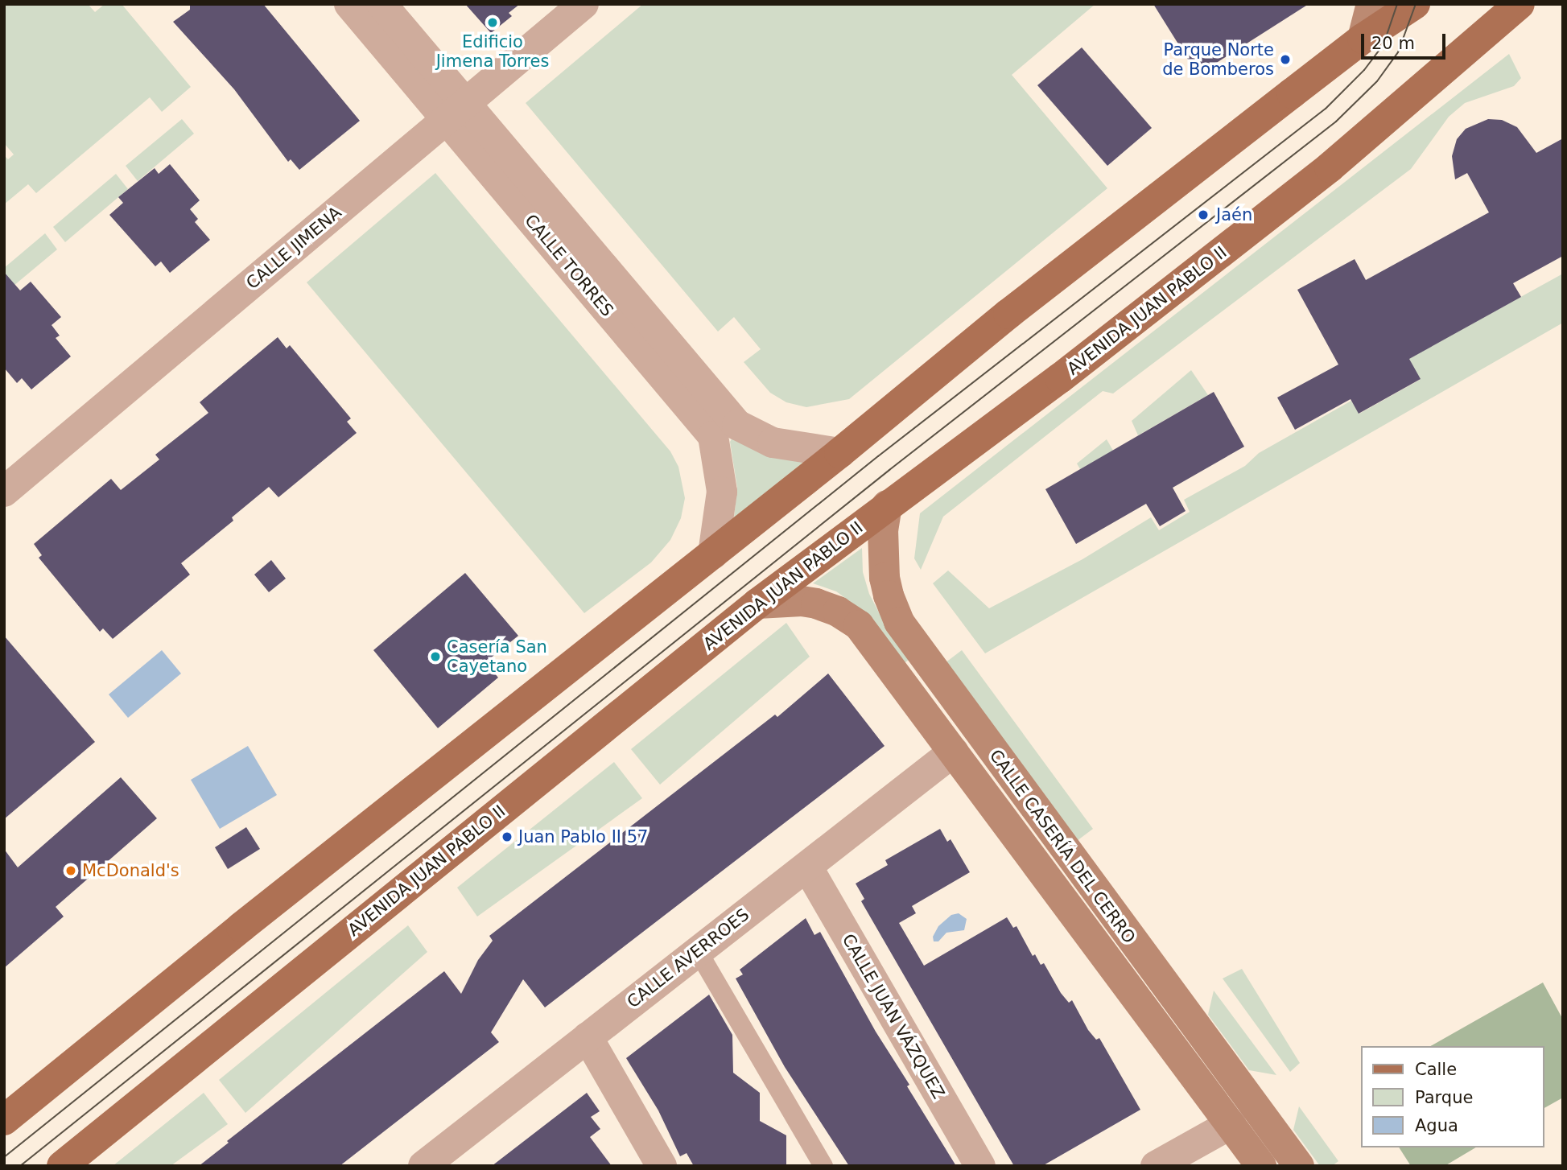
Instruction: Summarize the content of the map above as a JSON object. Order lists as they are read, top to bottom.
{
  "streets": {
    "main road": ["AVENIDA JUAN PABLO II", "CALLE CASERÍA DEL CERRO"],
    "street": [
      "CALLE JIMENA",
      "CALLE TORRES",
      "CALLE AVERROES",
      "CALLE JUAN VÁZQUEZ"
    ]
  },
  "crossings": [
    ["CALLE JIMENA", "CALLE TORRES"],
    ["AVENIDA JUAN PABLO II", "CALLE CASERÍA DEL CERRO"],
    ["CALLE CASERÍA DEL CERRO", "CALLE AVERROES"],
    ["CALLE AVERROES", "CALLE JUAN VÁZQUEZ"]
  ],
  "places": [
    "Edificio Jimena Torres",
    "Parque Norte de Bomberos",
    "Jaén",
    "Casería San Cayetano",
    "Juan Pablo II 57",
    "McDonald's"
  ],
  "legend": ["Calle", "Parque", "Agua"],
  "scale_bar": "20 m"
}
